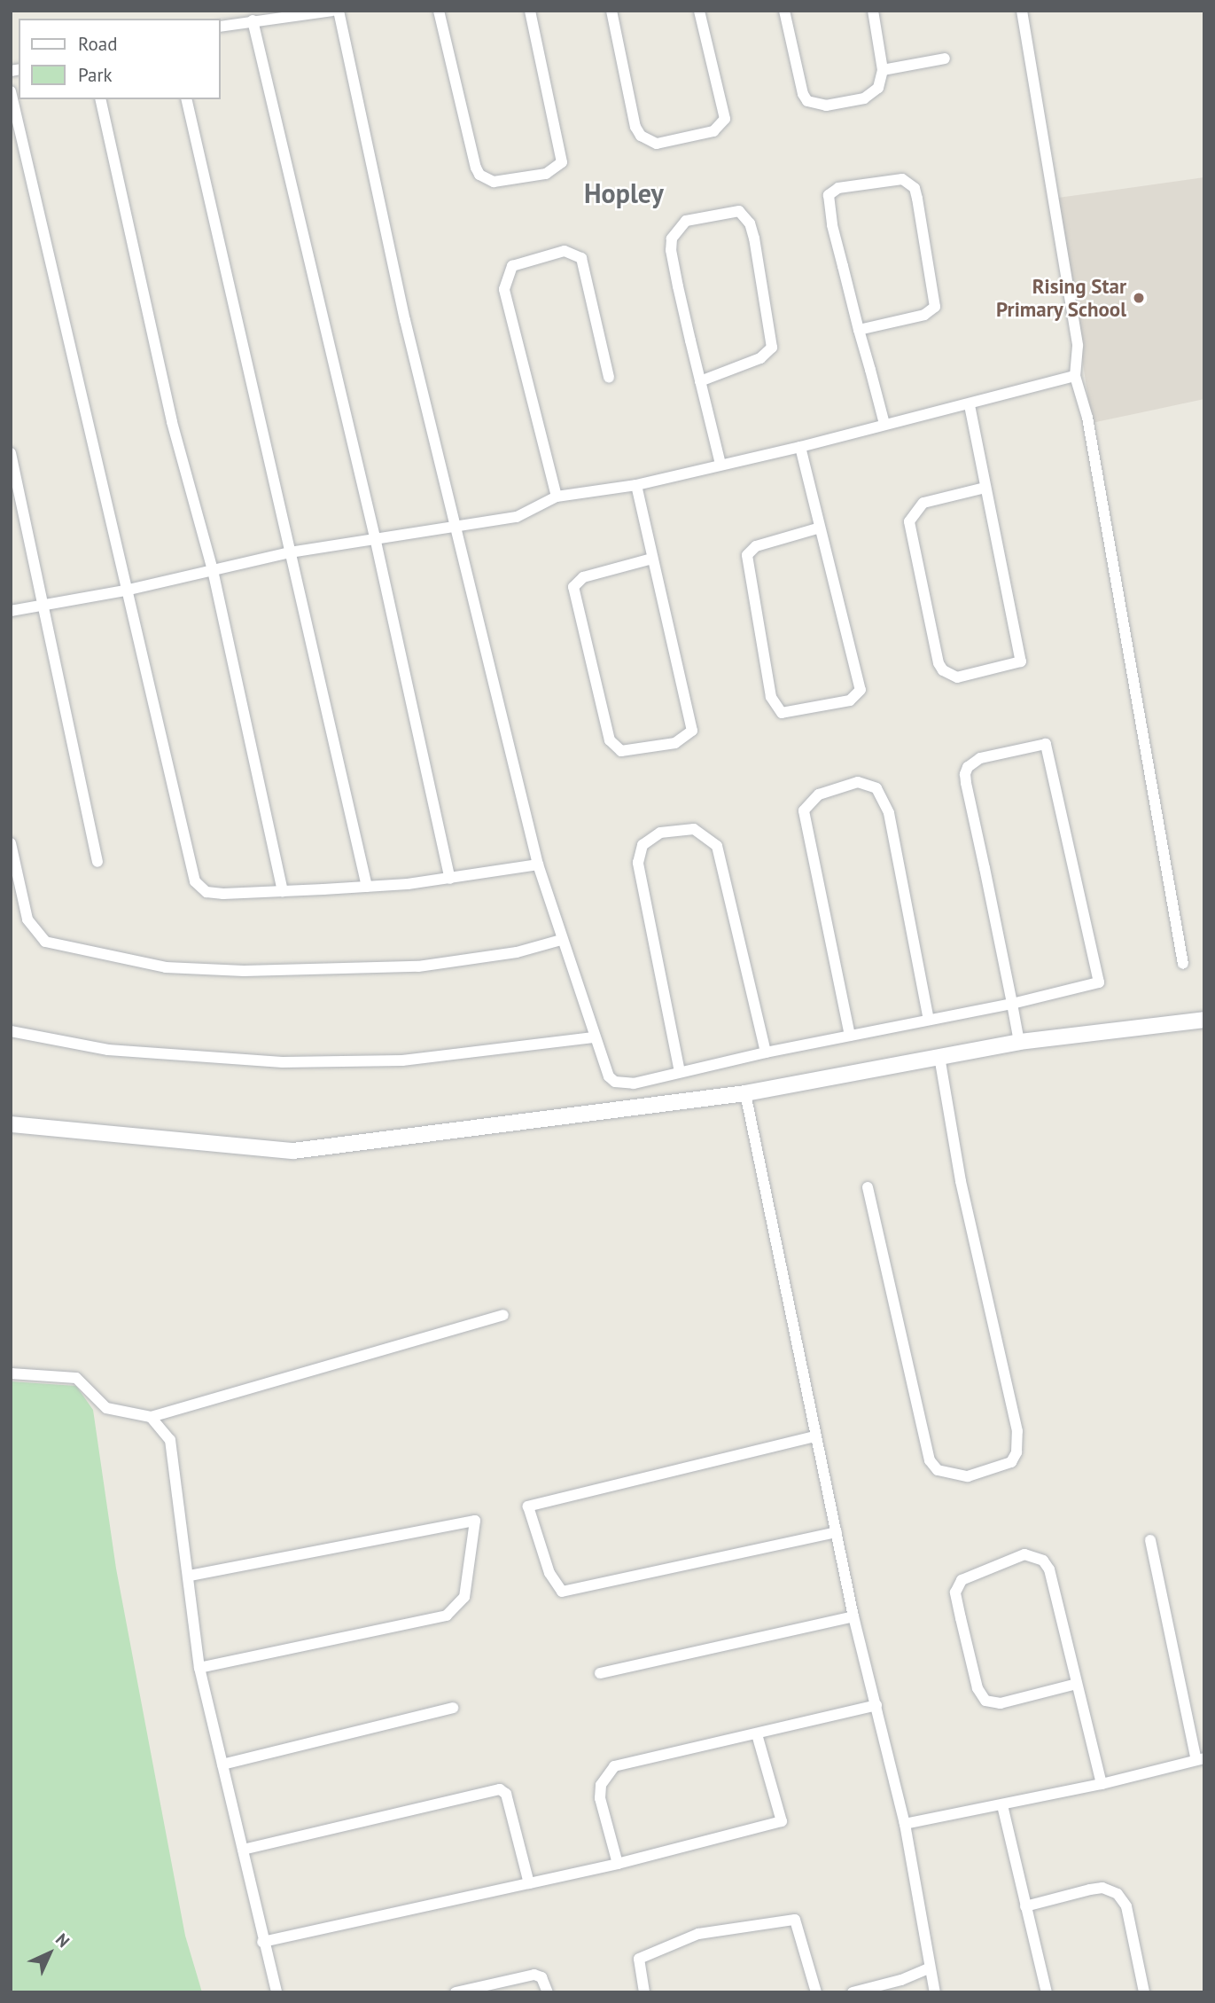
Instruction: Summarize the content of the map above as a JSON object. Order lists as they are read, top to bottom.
{
  "districts": ["Hopley"],
  "places": ["Rising Star Primary School"],
  "legend": ["Road", "Park"],
  "north": "top right"
}
